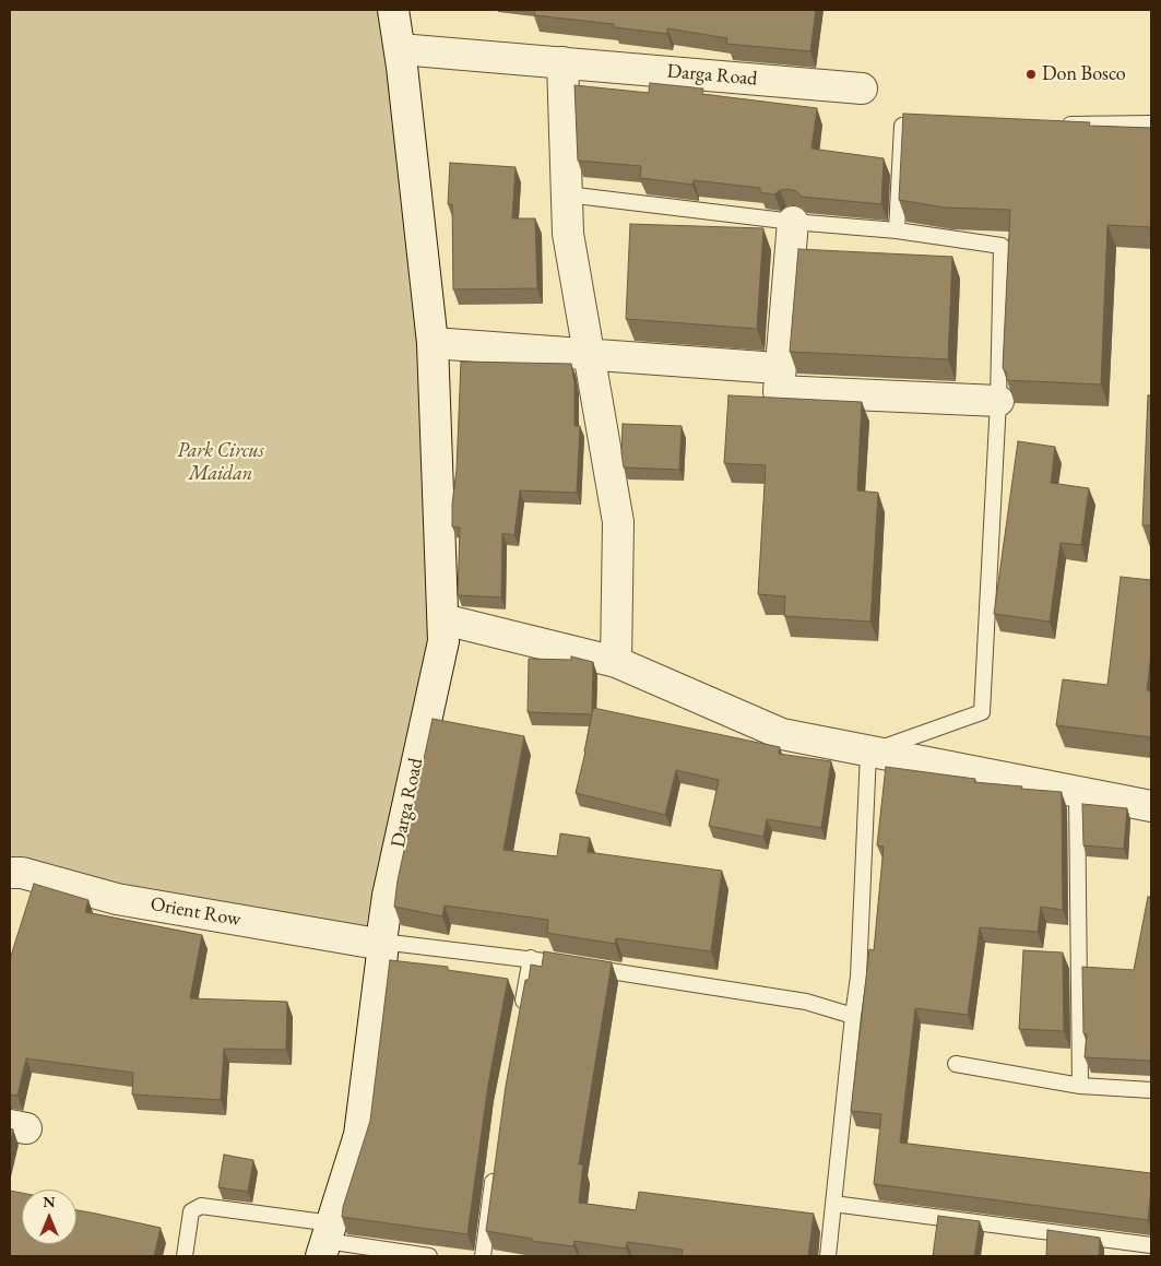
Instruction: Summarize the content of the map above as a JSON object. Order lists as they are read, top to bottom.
{
  "streets": {
    "street": ["Darga Road", "Orient Row"]
  },
  "crossings": [
    ["Darga Road", "Orient Row"]
  ],
  "parks": ["Park Circus Maidan"],
  "places": ["Don Bosco"],
  "north": "top"
}
